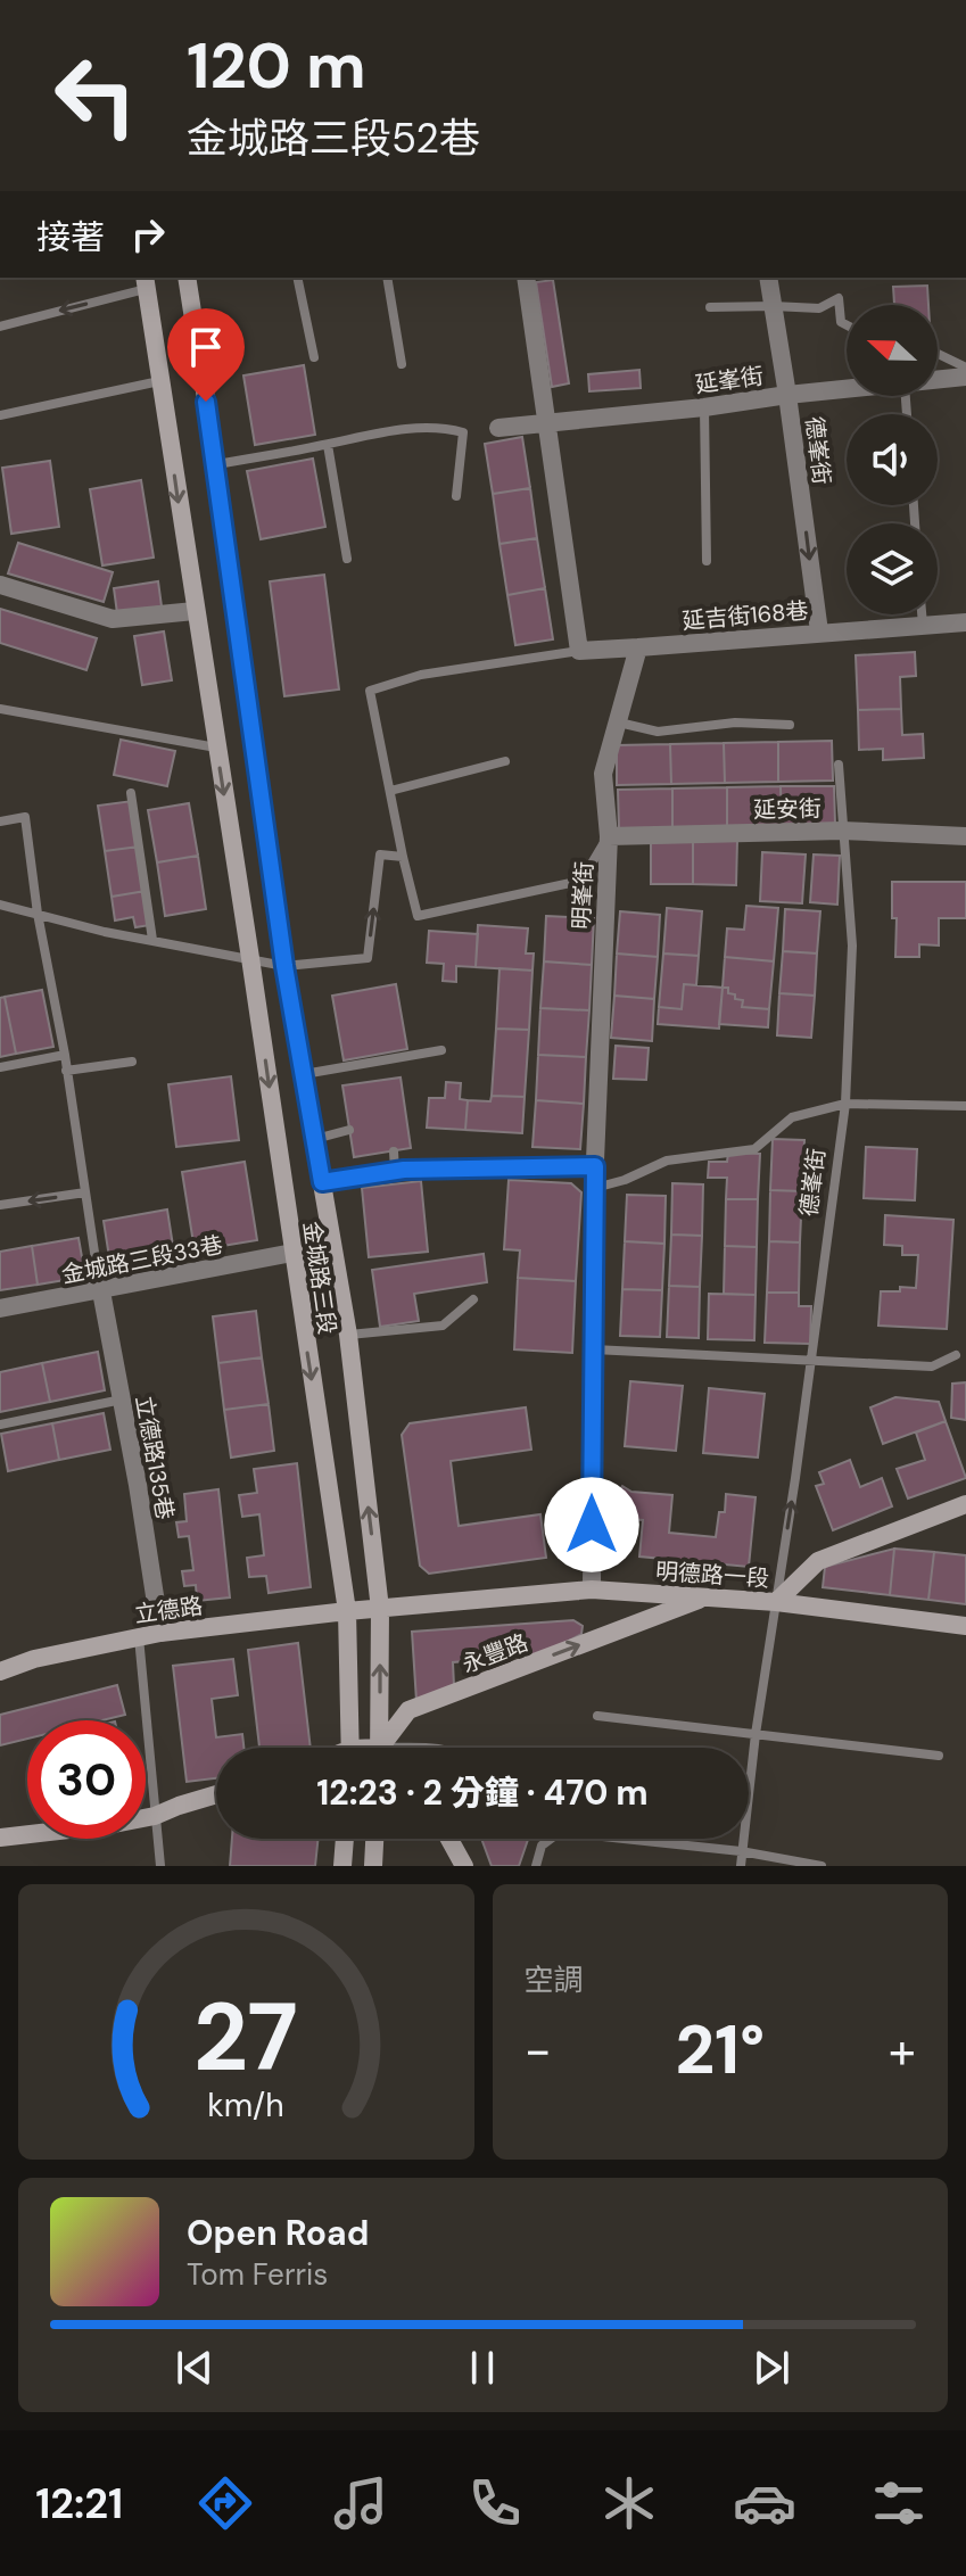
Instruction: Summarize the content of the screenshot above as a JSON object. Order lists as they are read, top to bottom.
{
  "streets": {
    "main road": [
      "金城路三段",
      "明德路一段",
      "立德路",
      "永豐路"
    ],
    "street": [
      "延峯街",
      "德峯街",
      "延吉街168巷",
      "延安街",
      "明峯街",
      "金城路三段33巷",
      "立德路135巷"
    ]
  },
  "crossings": [
    ["延峯街", "德峯街"],
    ["德峯街", "延吉街168巷"],
    ["德峯街", "延安街"],
    ["德峯街", "明德路一段"],
    ["延吉街168巷", "明峯街"],
    ["延安街", "明峯街"],
    ["明峯街", "明德路一段"],
    ["金城路三段33巷", "金城路三段"],
    ["金城路三段33巷", "立德路135巷"],
    ["金城路三段", "明德路一段"],
    ["金城路三段", "立德路"],
    ["立德路135巷", "立德路"],
    ["明德路一段", "立德路"],
    ["明德路一段", "永豐路"]
  ],
  "one_way": ["永豐路"],
  "north": "left",
  "page": {
    "turn": ["120 m", "金城路三段52巷"],
    "then": "接著",
    "limit": "30",
    "trip": "12:23 · 2 分鐘 · 470 m",
    "tile": "空調",
    "heat": ["−", "21°", "+"],
    "song": ["Open Road", "Tom Ferris"],
    "tabs": "12:21",
    "gauge": ["27", "km/h"]
  }
}
